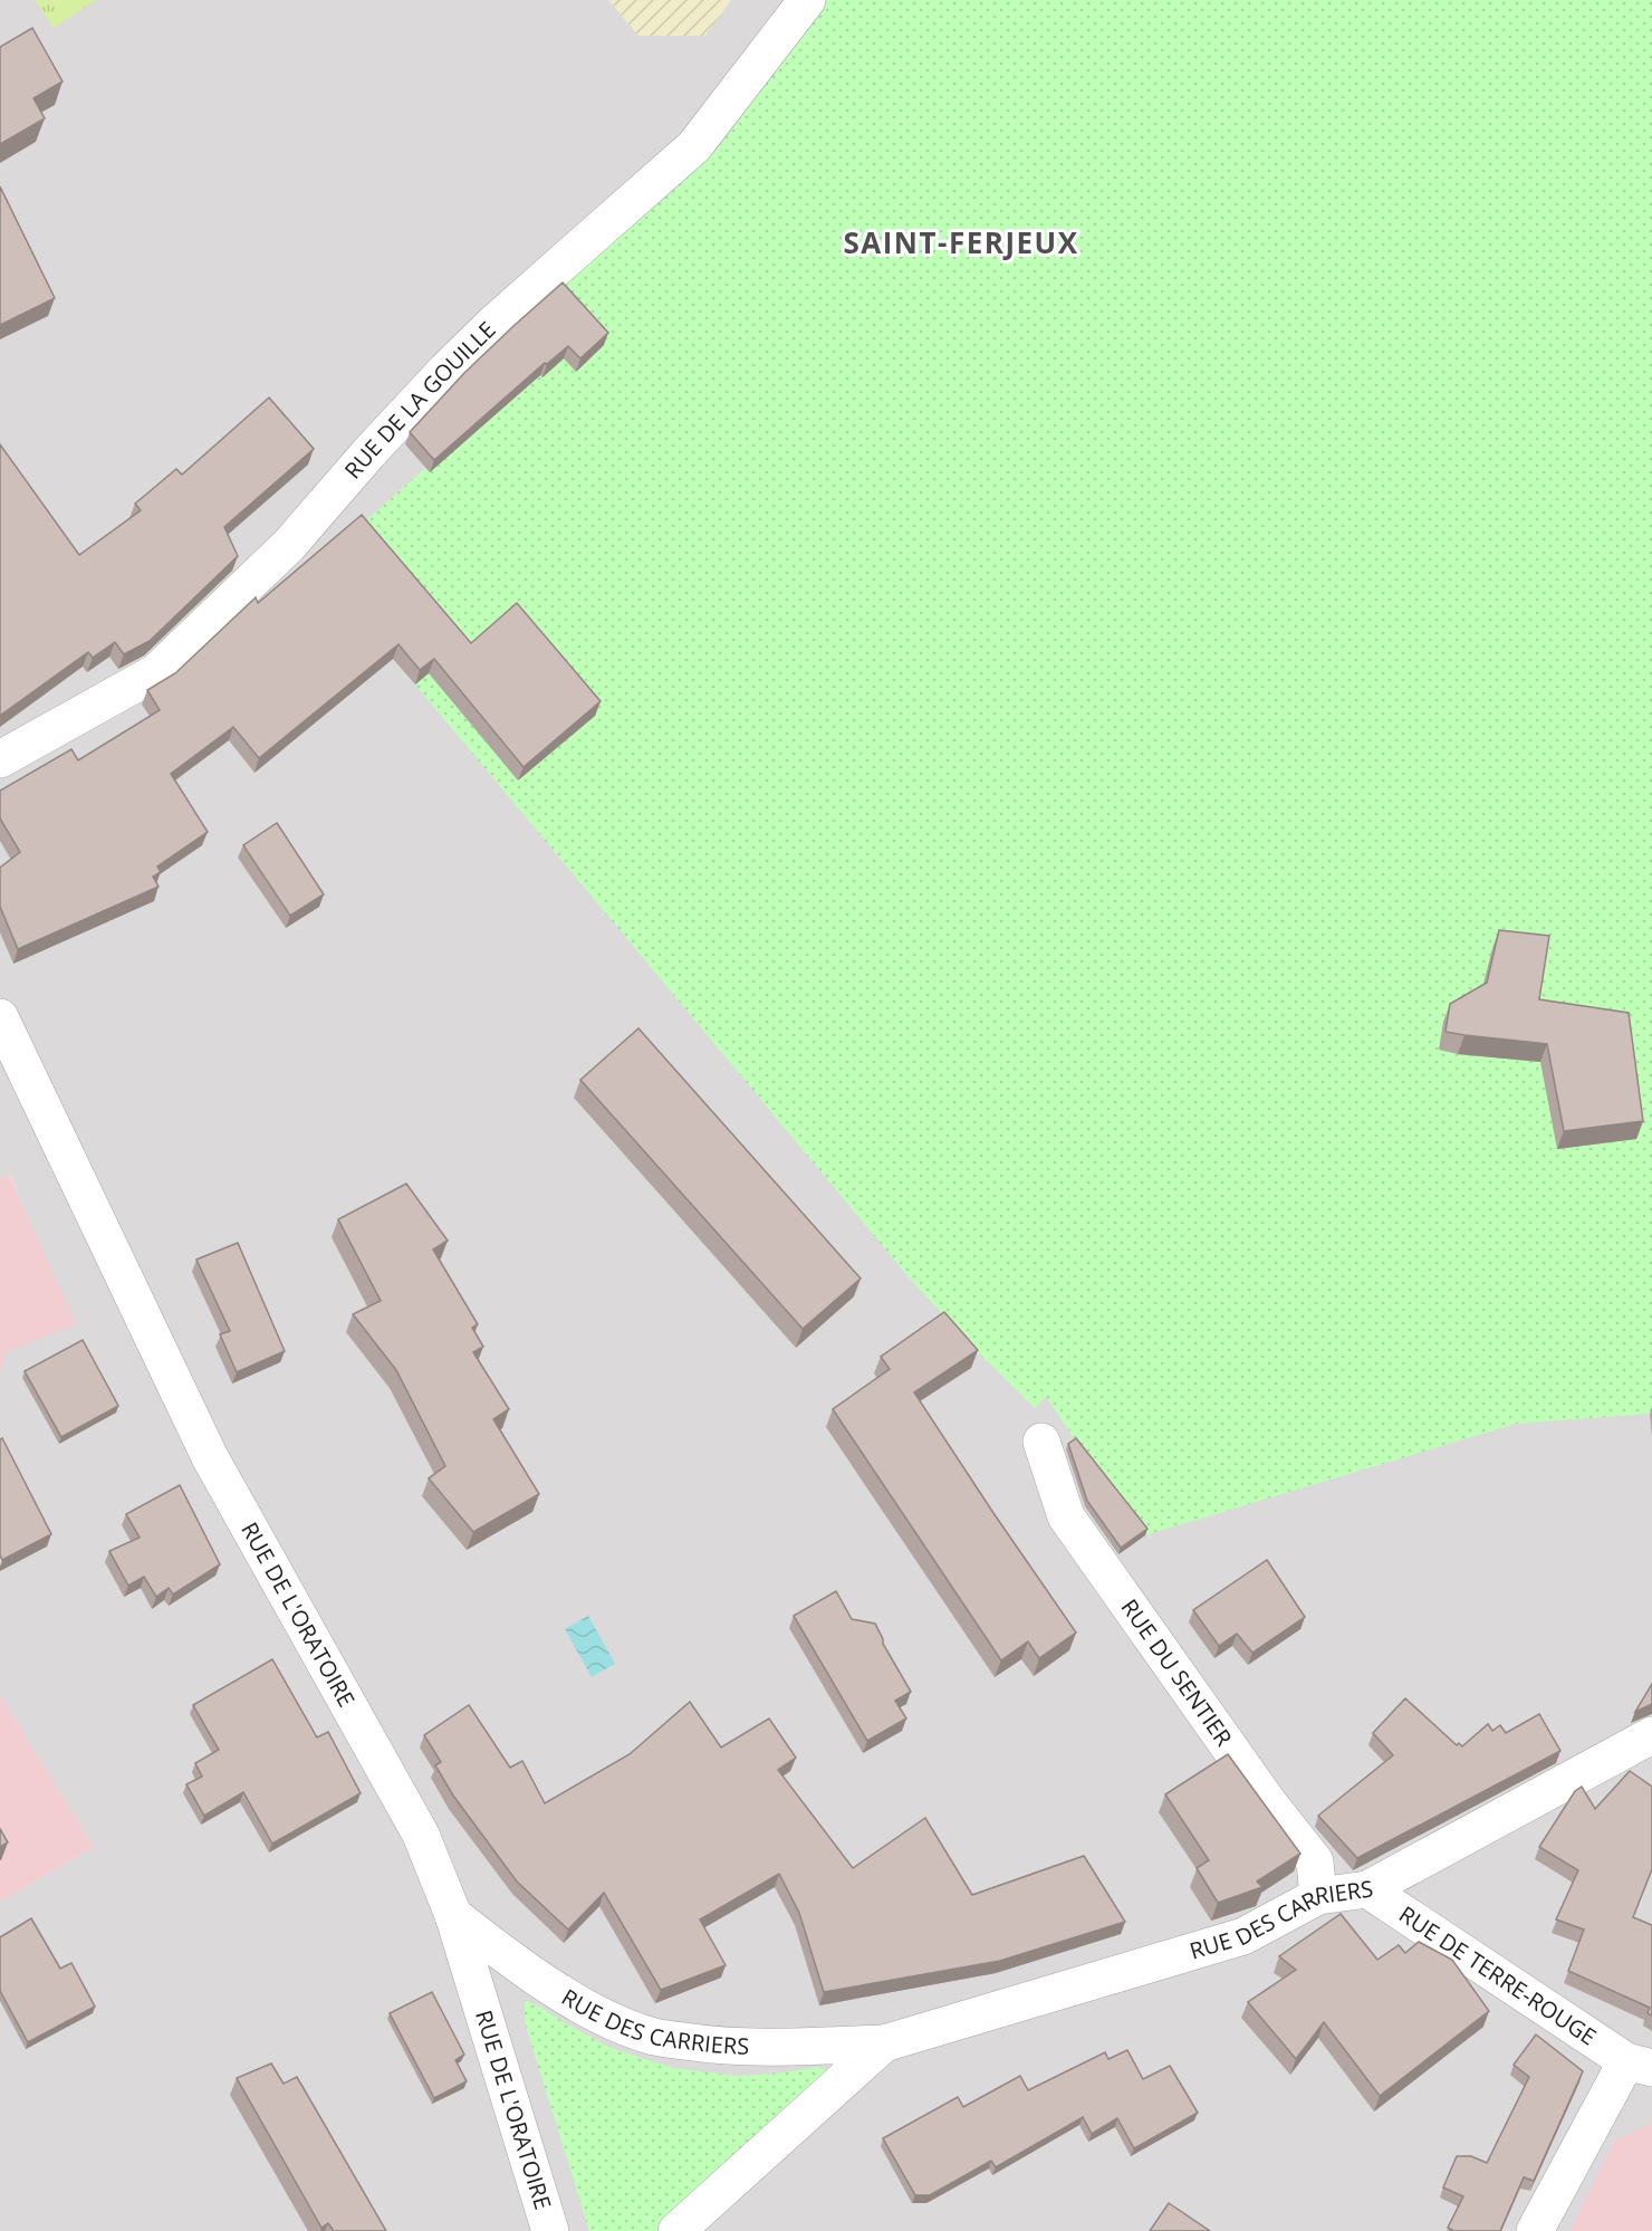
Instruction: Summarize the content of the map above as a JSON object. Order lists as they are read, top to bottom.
{
  "streets": {
    "street": [
      "RUE DE LA GOUILLE",
      "RUE DE L'ORATOIRE",
      "RUE DU SENTIER",
      "RUE DES CARRIERS",
      "RUE DE TERRE-ROUGE"
    ]
  },
  "crossings": [
    ["RUE DE L'ORATOIRE", "RUE DES CARRIERS"],
    ["RUE DU SENTIER", "RUE DES CARRIERS"],
    ["RUE DES CARRIERS", "RUE DE TERRE-ROUGE"]
  ],
  "districts": ["SAINT-FERJEUX"]
}
